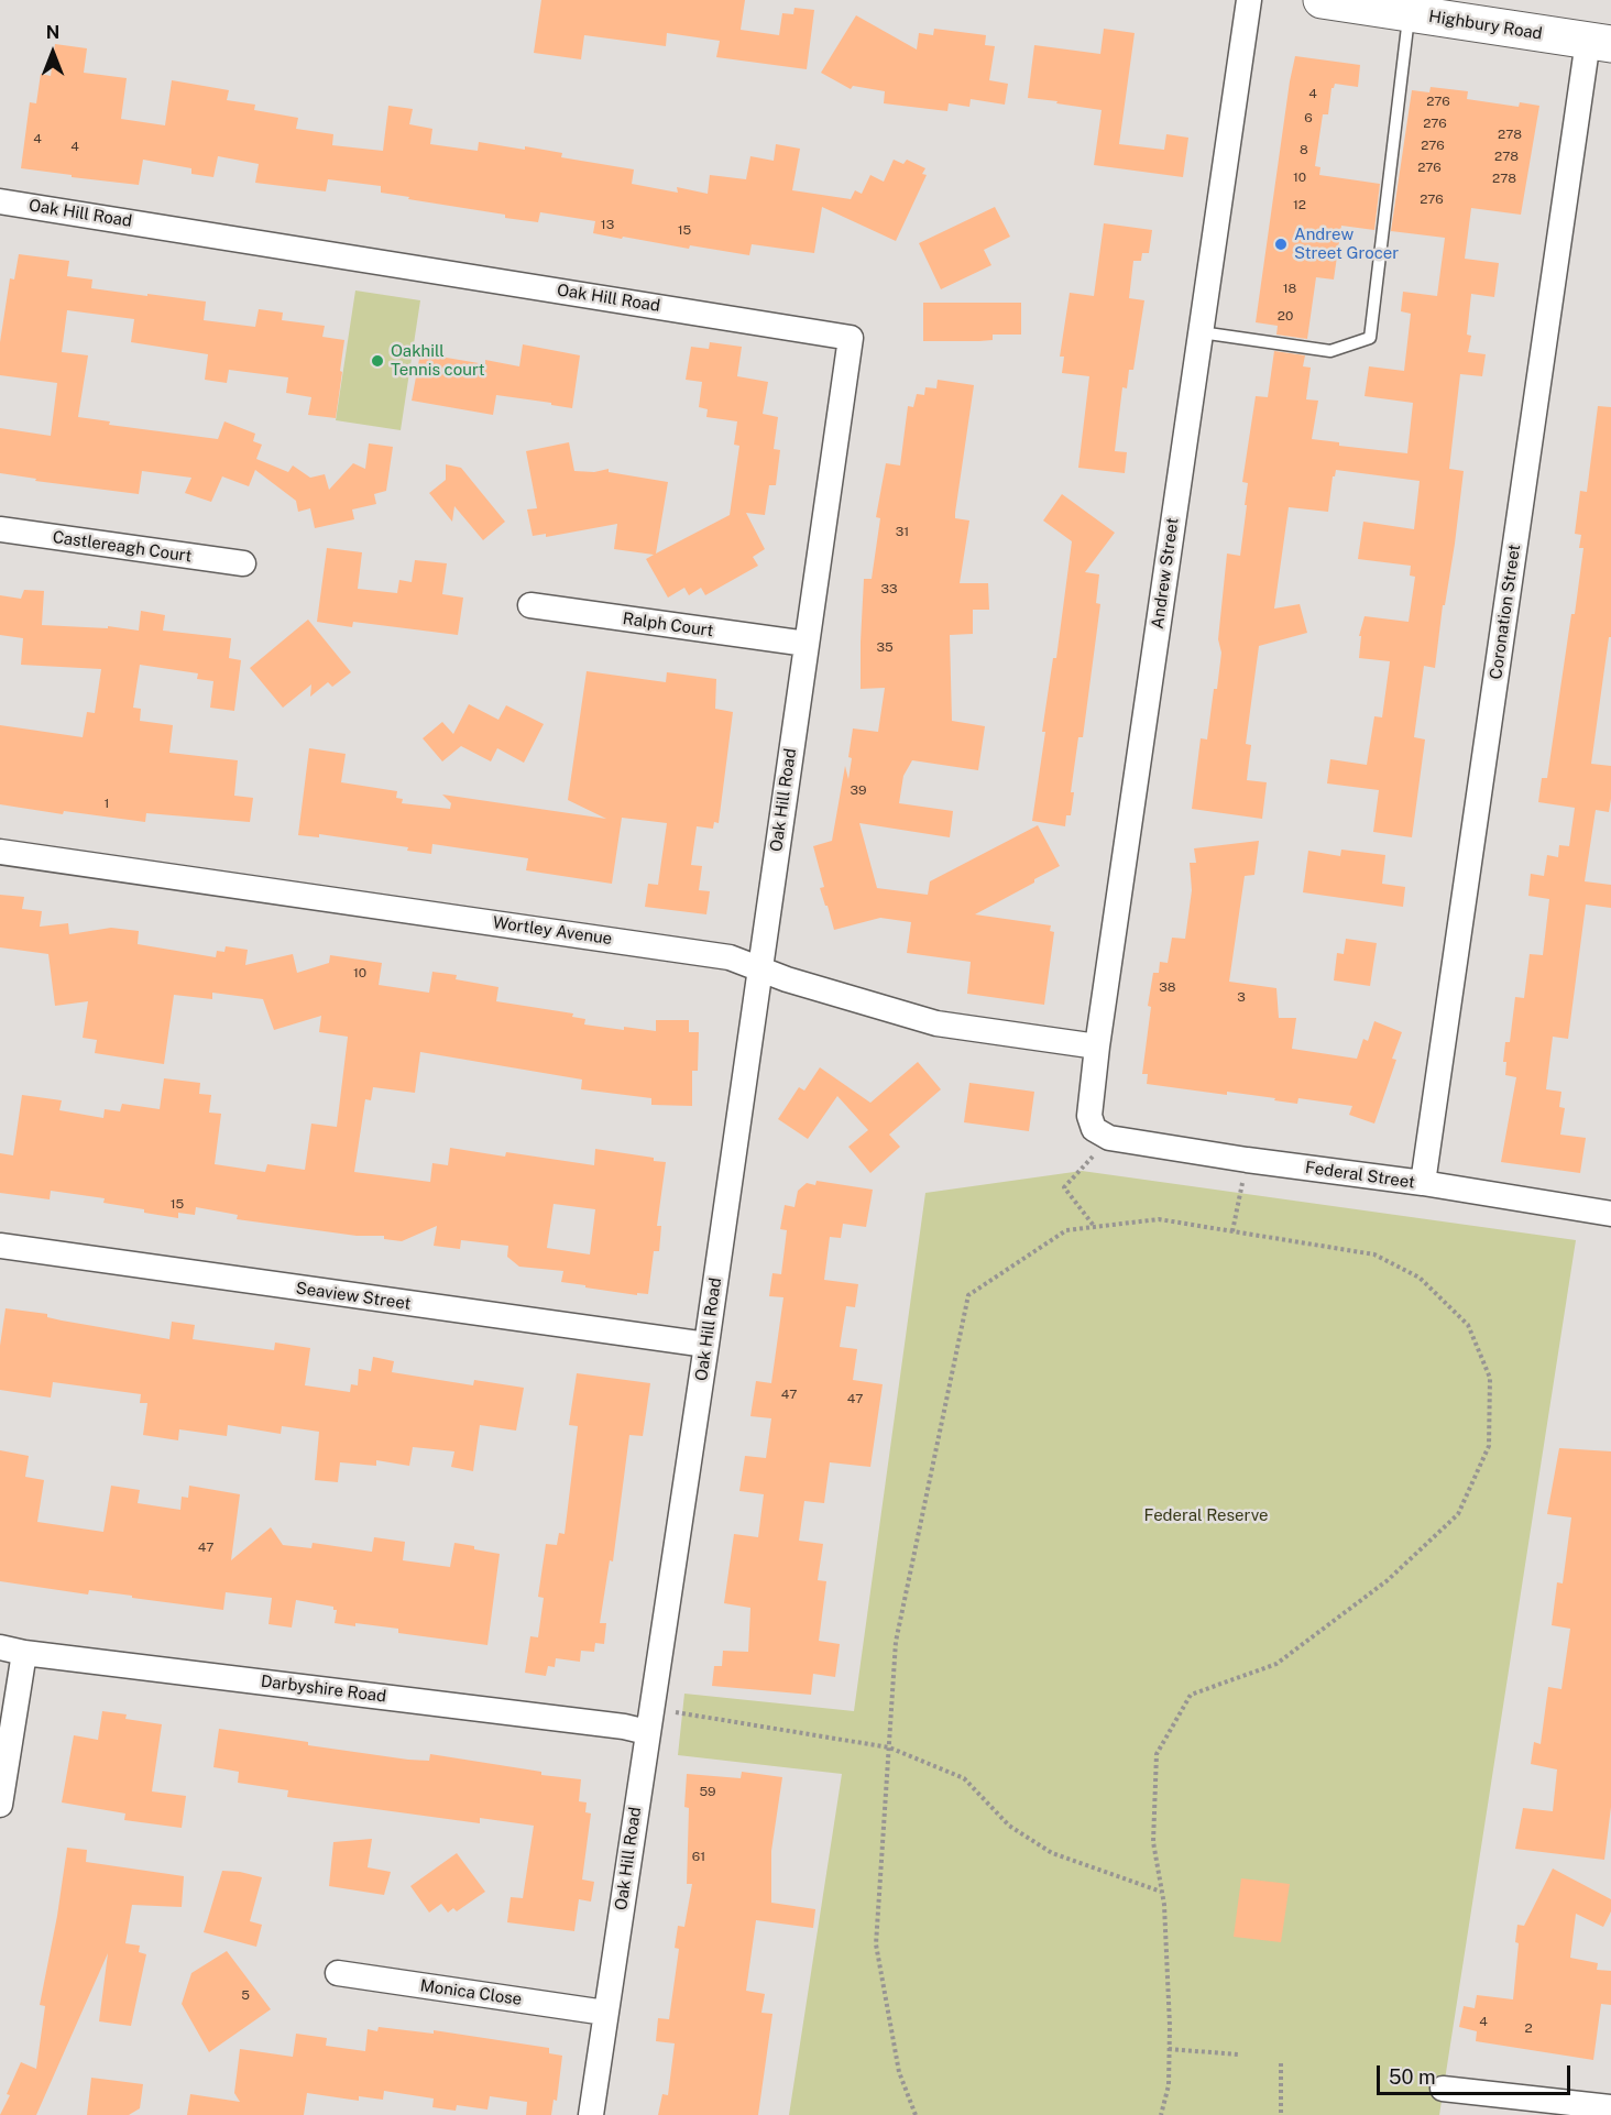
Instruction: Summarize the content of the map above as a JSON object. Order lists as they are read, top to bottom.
{
  "streets": {
    "main road": ["Highbury Road"],
    "street": [
      "Oak Hill Road",
      "Castlereagh Court",
      "Andrew Street",
      "Coronation Street",
      "Ralph Court",
      "Wortley Avenue",
      "Federal Street",
      "Seaview Street",
      "Darbyshire Road",
      "Monica Close"
    ]
  },
  "crossings": [
    ["Highbury Road", "Coronation Street"],
    ["Oak Hill Road", "Ralph Court"],
    ["Oak Hill Road", "Wortley Avenue"],
    ["Oak Hill Road", "Seaview Street"],
    ["Oak Hill Road", "Darbyshire Road"],
    ["Oak Hill Road", "Monica Close"],
    ["Andrew Street", "Wortley Avenue"],
    ["Andrew Street", "Federal Street"],
    ["Coronation Street", "Federal Street"]
  ],
  "parks": ["Federal Reserve"],
  "places": ["Andrew Street Grocer", "Oakhill Tennis court"],
  "house_numbers": [
    "4",
    "276",
    "6",
    "276",
    "278",
    "4",
    "276",
    "4",
    "8",
    "278",
    "276",
    "10",
    "278",
    "276",
    "12",
    "13",
    "15",
    "18",
    "20",
    "31",
    "33",
    "35",
    "39",
    "1",
    "10",
    "38",
    "3",
    "15",
    "47",
    "47",
    "47",
    "59",
    "61",
    "5",
    "4",
    "2"
  ],
  "scale_bar": "50 m",
  "north": "top"
}
